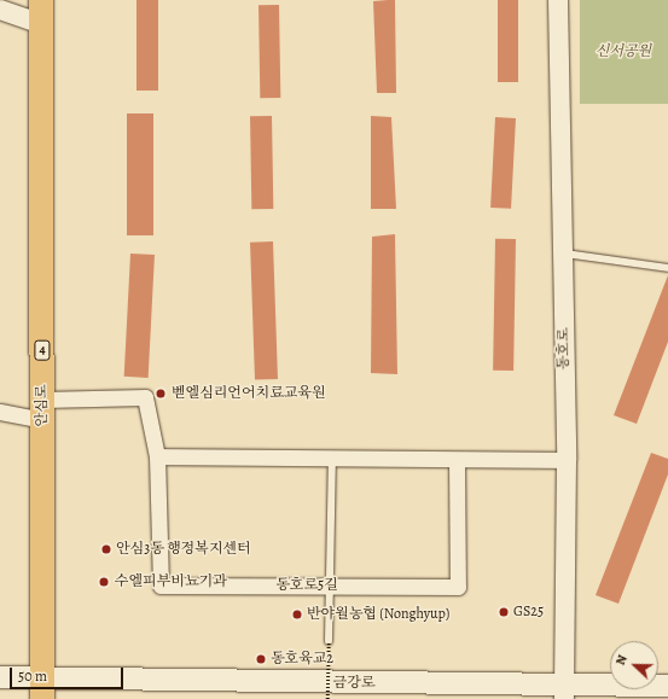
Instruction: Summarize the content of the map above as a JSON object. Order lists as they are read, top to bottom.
{
  "streets": {
    "main road": ["4", "안심로", "금강로"],
    "street": ["동호로", "동호로5길"]
  },
  "crossings": [
    ["동호로", "금강로"],
    ["안심로", "동호로5길"],
    ["안심로", "금강로"]
  ],
  "parks": ["신서공원"],
  "places": [
    "벧엘심리언어치료교육원",
    "안심3동 행정복지센터",
    "수엘피부비뇨기과",
    "GS25",
    "반야월농협 (Nonghyup)",
    "동호육교2"
  ],
  "scale_bar": "50 m",
  "north": "left"
}
